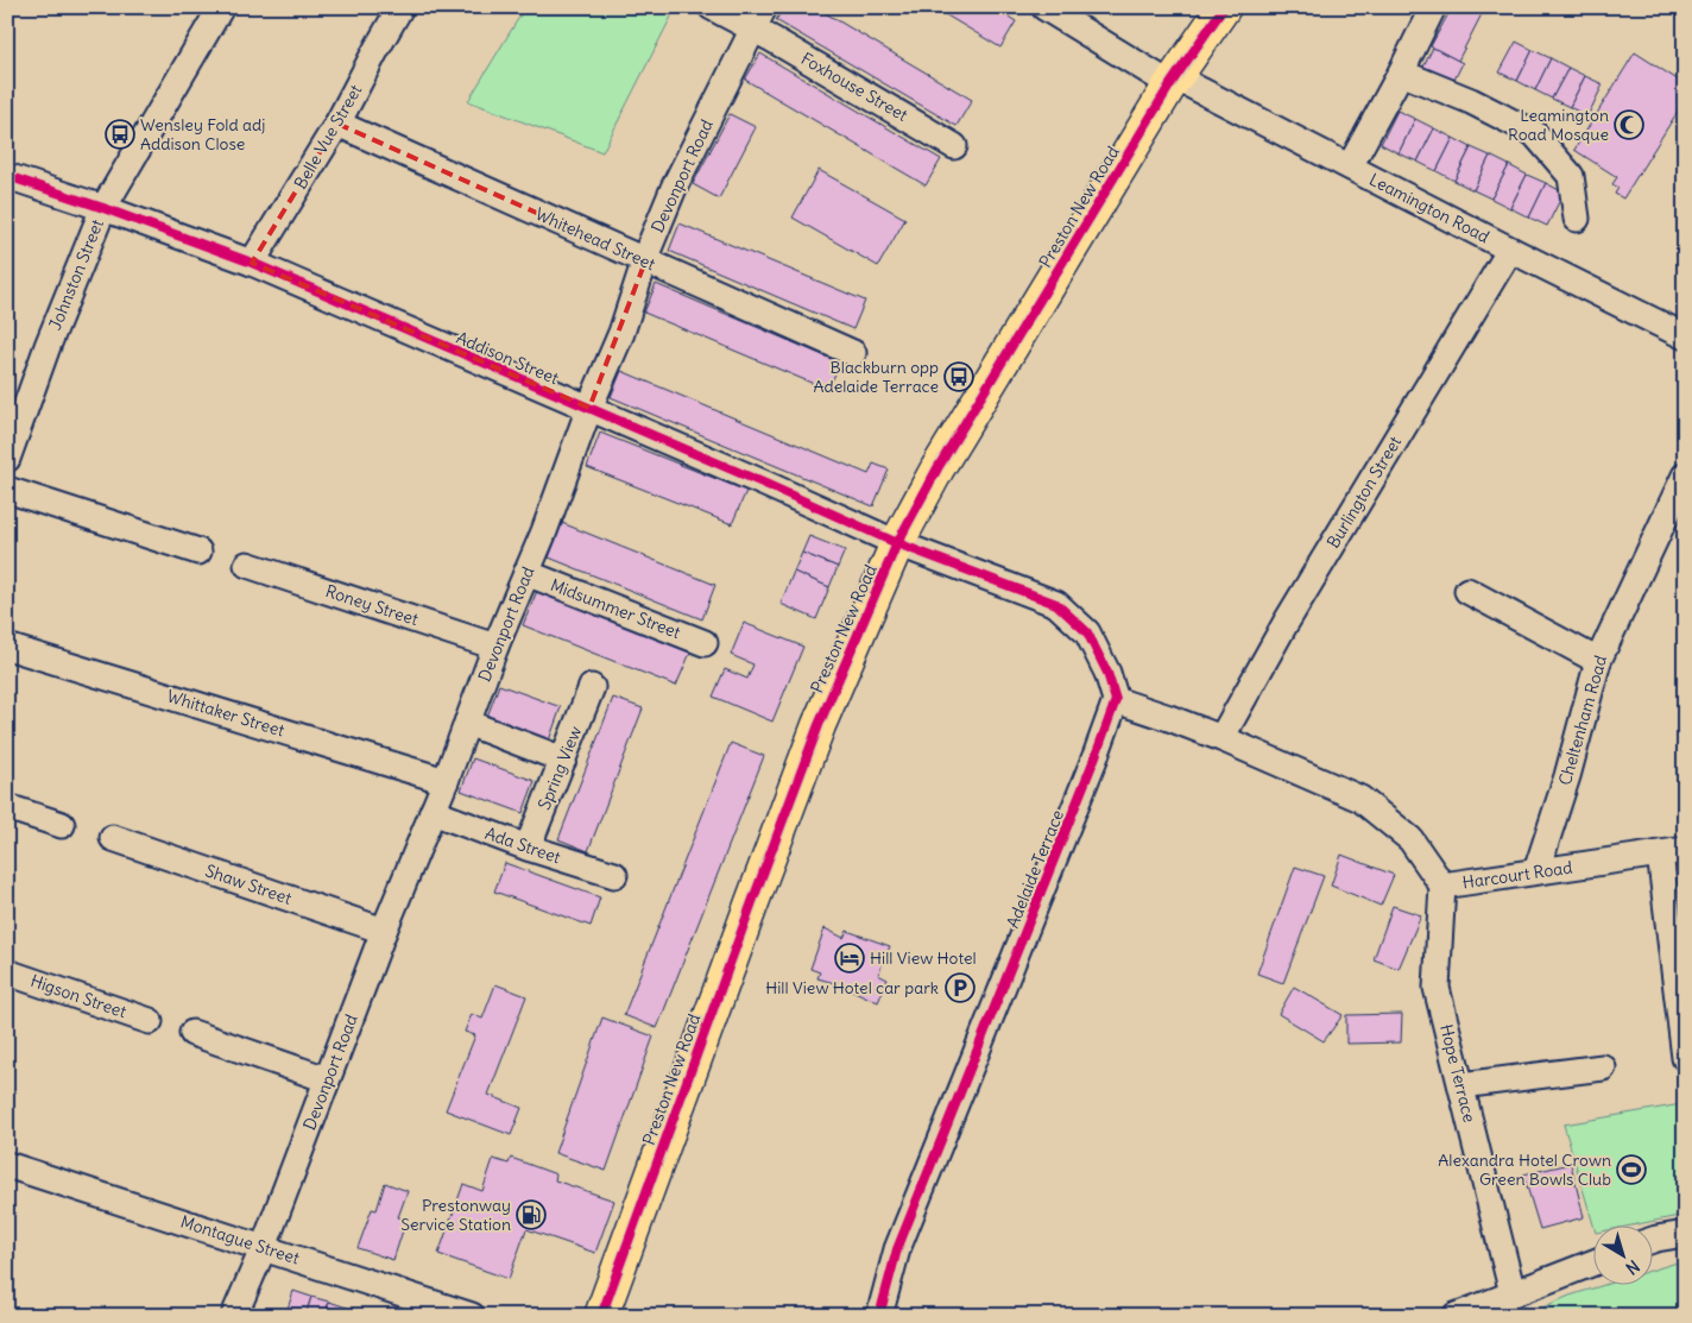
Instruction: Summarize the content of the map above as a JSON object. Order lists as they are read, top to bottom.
{
  "streets": {
    "highway": ["Preston New Road"],
    "street": [
      "Foxhouse Street",
      "Belle Vue Street",
      "Devonport Road",
      "Leamington Road",
      "Whitehead Street",
      "Johnston Street",
      "Addison Street",
      "Burlington Street",
      "Roney Street",
      "Midsummer Street",
      "Whittaker Street",
      "Cheltenham Road",
      "Spring View",
      "Ada Street",
      "Adelaide Terrace",
      "Harcourt Road",
      "Shaw Street",
      "Higson Street",
      "Hope Terrace",
      "Montague Street"
    ]
  },
  "crossings": [
    ["Foxhouse Street", "Devonport Road"],
    ["Belle Vue Street", "Whitehead Street"],
    ["Belle Vue Street", "Addison Street"],
    ["Devonport Road", "Whitehead Street"],
    ["Devonport Road", "Addison Street"],
    ["Devonport Road", "Roney Street"],
    ["Devonport Road", "Midsummer Street"],
    ["Devonport Road", "Whittaker Street"],
    ["Devonport Road", "Ada Street"],
    ["Devonport Road", "Shaw Street"],
    ["Devonport Road", "Montague Street"],
    ["Preston New Road", "Leamington Road"],
    ["Preston New Road", "Addison Street"],
    ["Leamington Road", "Burlington Street"],
    ["Johnston Street", "Addison Street"],
    ["Burlington Street", "Harcourt Road"],
    ["Cheltenham Road", "Harcourt Road"],
    ["Spring View", "Ada Street"],
    ["Harcourt Road", "Hope Terrace"]
  ],
  "places": {
    "mosque": ["Leamington Road Mosque"],
    "bus stop": ["Wensley Fold adj Addison Close", "Blackburn opp Adelaide Terrace"],
    "hotel": ["Hill View Hotel"],
    "parking": ["Hill View Hotel car park"],
    "sports": ["Alexandra Hotel Crown Green Bowls Club"],
    "fuel station": ["Prestonway Service Station"]
  },
  "north": "bottom right"
}
